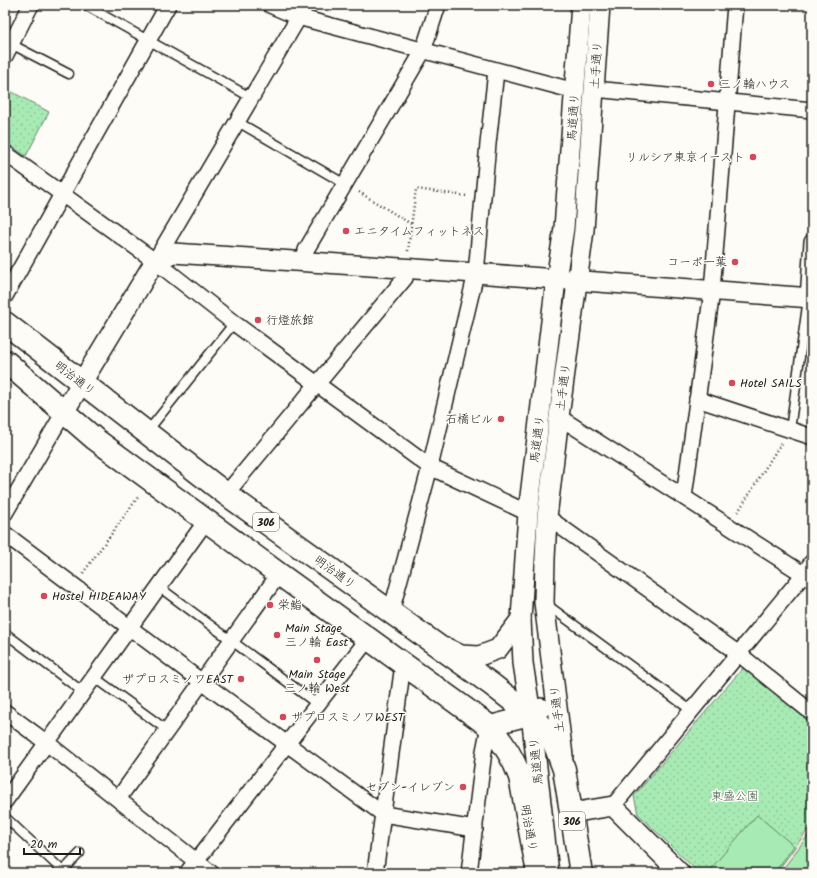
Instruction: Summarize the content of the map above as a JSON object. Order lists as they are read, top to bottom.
{
  "streets": {
    "main road": ["明治通り", "306"],
    "street": ["土手通り", "馬道通り"]
  },
  "crossings": [
    ["土手通り", "明治通り"],
    ["馬道通り", "明治通り"]
  ],
  "parks": ["東盛公園"],
  "places": [
    "三ノ輪ハウス",
    "リルシア東京イースト",
    "エニタイムフィットネス",
    "コーポ一葉",
    "行燈旅館",
    "Hotel SAILS",
    "石橋ビル",
    "Hostel HIDEAWAY",
    "栄鮨",
    "Main Stage 三ノ輪 East",
    "Main Stage 三ノ輪 West",
    "ザプロスミノワEAST",
    "ザプロスミノワWEST",
    "セブン-イレブン"
  ],
  "scale_bar": "20 m"
}
